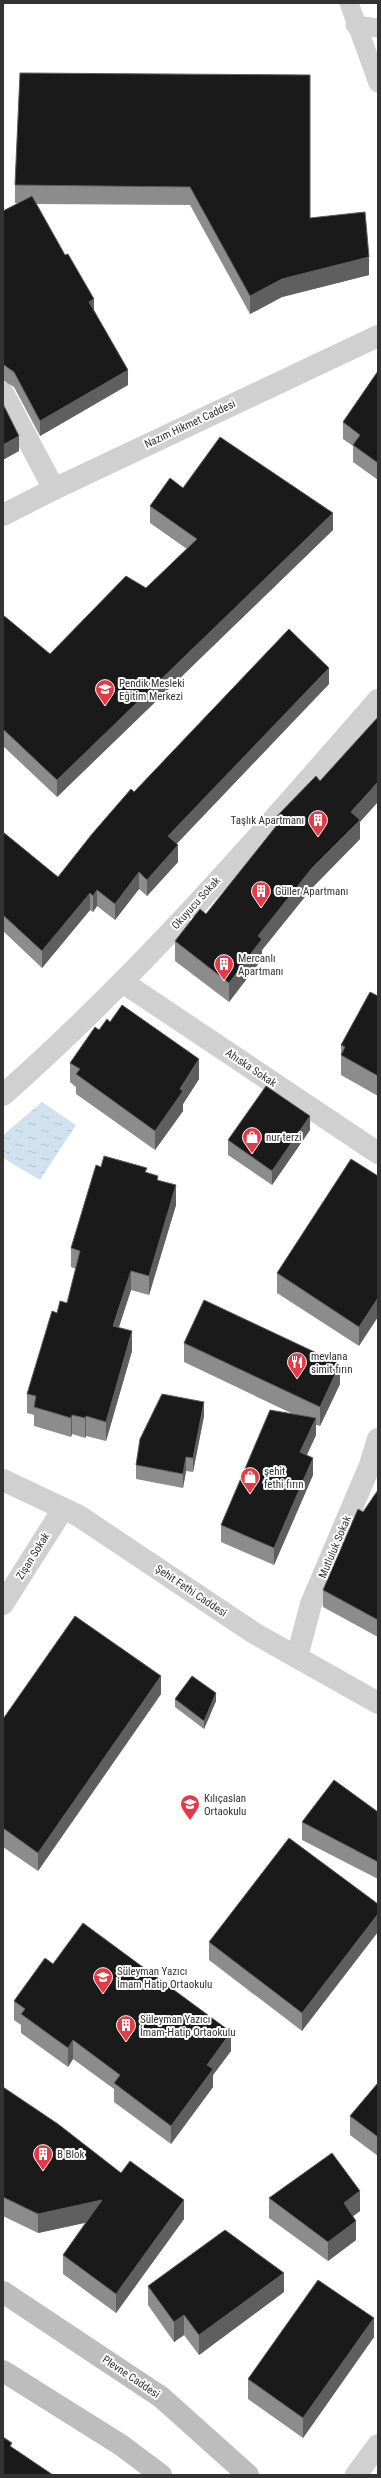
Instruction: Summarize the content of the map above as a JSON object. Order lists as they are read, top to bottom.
{
  "streets": {
    "main road": ["Plevne Caddesi"],
    "street": [
      "Nazım Hikmet Caddesi",
      "Okuyucu Sokak",
      "Ahıska Sokak",
      "Mutluluk Sokak",
      "Zişan Sokak",
      "Şehit Fethi Caddesi"
    ]
  },
  "crossings": [
    ["Okuyucu Sokak", "Ahıska Sokak"],
    ["Mutluluk Sokak", "Şehit Fethi Caddesi"],
    ["Zişan Sokak", "Şehit Fethi Caddesi"]
  ],
  "places": {
    "school or university": ["Pendik Mesleki Eğitim Merkezi", "Kılıçaslan Ortaokulu", "Süleyman Yazıcı İmam Hatip Ortaokulu"],
    "building": [
      "Taşlık Apartmanı",
      "Güller Apartmanı",
      "Mercanlı Apartmanı",
      "Süleyman Yazıcı İmam-Hatip Ortaokulu",
      "B Blok"
    ],
    "shop": ["nur terzi", "şehit fethi fırın"],
    "restaurant": ["mevlana simit fırın"]
  }
}
